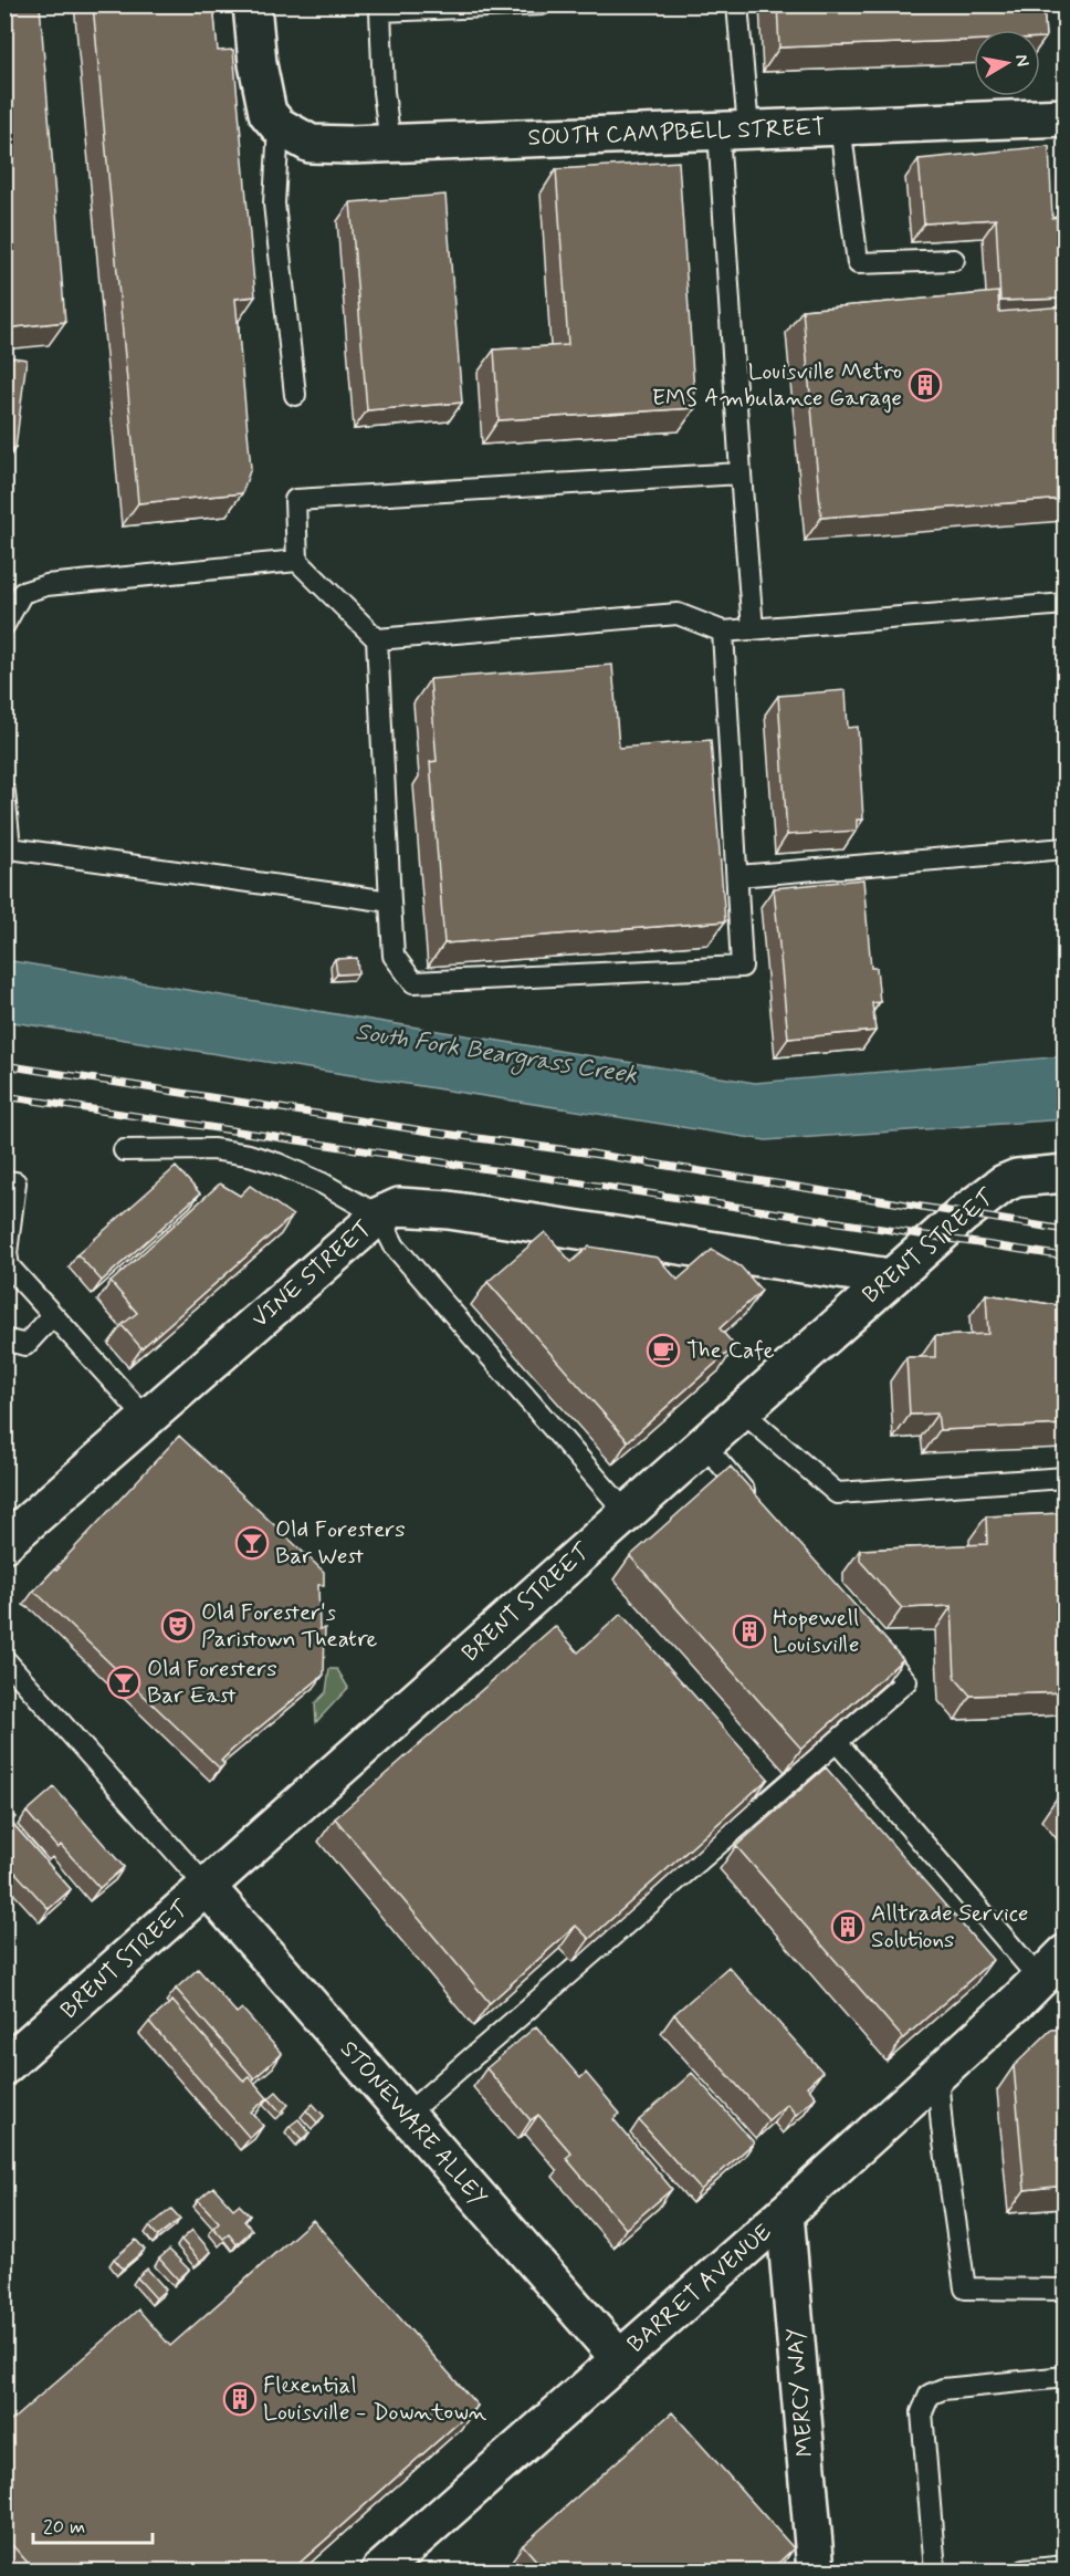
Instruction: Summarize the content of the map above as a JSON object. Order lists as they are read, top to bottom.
{
  "streets": {
    "street": [
      "SOUTH CAMPBELL STREET",
      "BRENT STREET",
      "VINE STREET",
      "STONEWARE ALLEY",
      "BARRET AVENUE",
      "MERCY WAY"
    ]
  },
  "crossings": [
    ["BRENT STREET", "VINE STREET"],
    ["BRENT STREET", "STONEWARE ALLEY"],
    ["STONEWARE ALLEY", "BARRET AVENUE"],
    ["BARRET AVENUE", "MERCY WAY"]
  ],
  "water": ["South Fork Beargrass Creek"],
  "places": {
    "building": [
      "Louisville Metro EMS Ambulance Garage",
      "Hopewell Louisville",
      "Alltrade Service Solutions",
      "Flexential Louisville - Downtown"
    ],
    "cafe": ["The Cafe"],
    "bar": ["Old Foresters Bar West", "Old Foresters Bar East"],
    "theatre": ["Old Forester's Paristown Theatre"]
  },
  "scale_bar": "20 m",
  "north": "right"
}
